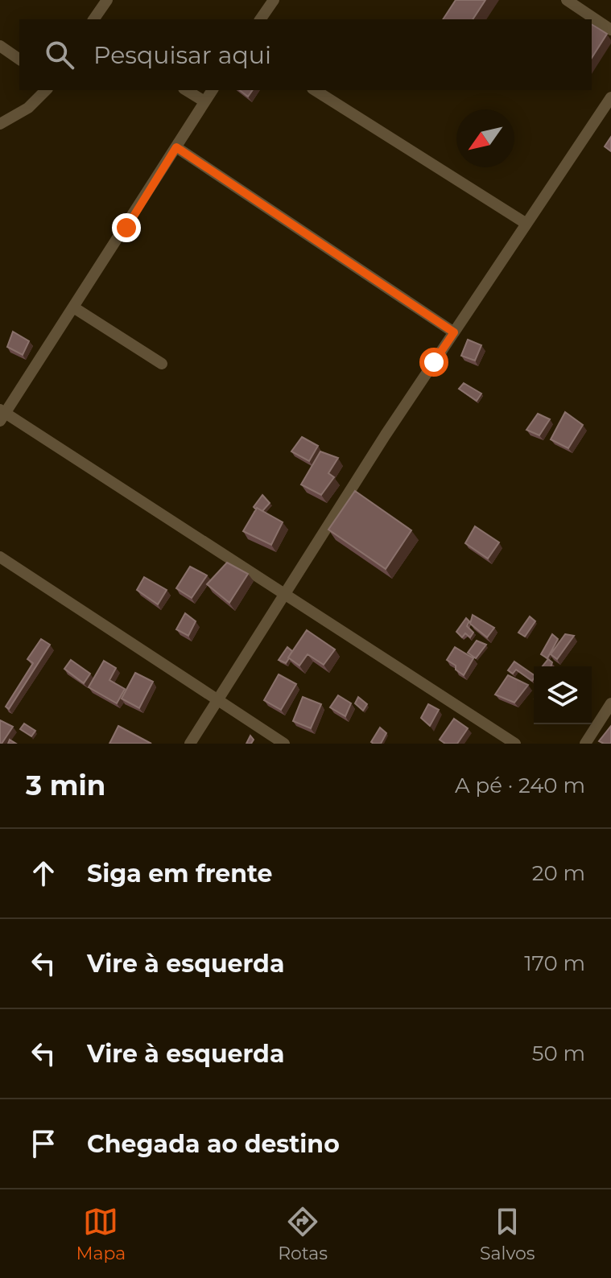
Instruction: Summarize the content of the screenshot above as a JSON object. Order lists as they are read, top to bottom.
{
  "north": "bottom left",
  "page": {
    "search": "Pesquisar aqui",
    "heading": ["3 min", "A pé · 240 m"],
    "list": [
      ["Siga em frente", "20 m"],
      ["Vire à esquerda", "170 m"],
      ["Vire à esquerda", "50 m"],
      "Chegada ao destino"
    ],
    "nav": ["Mapa", "Rotas", "Salvos"]
  }
}
